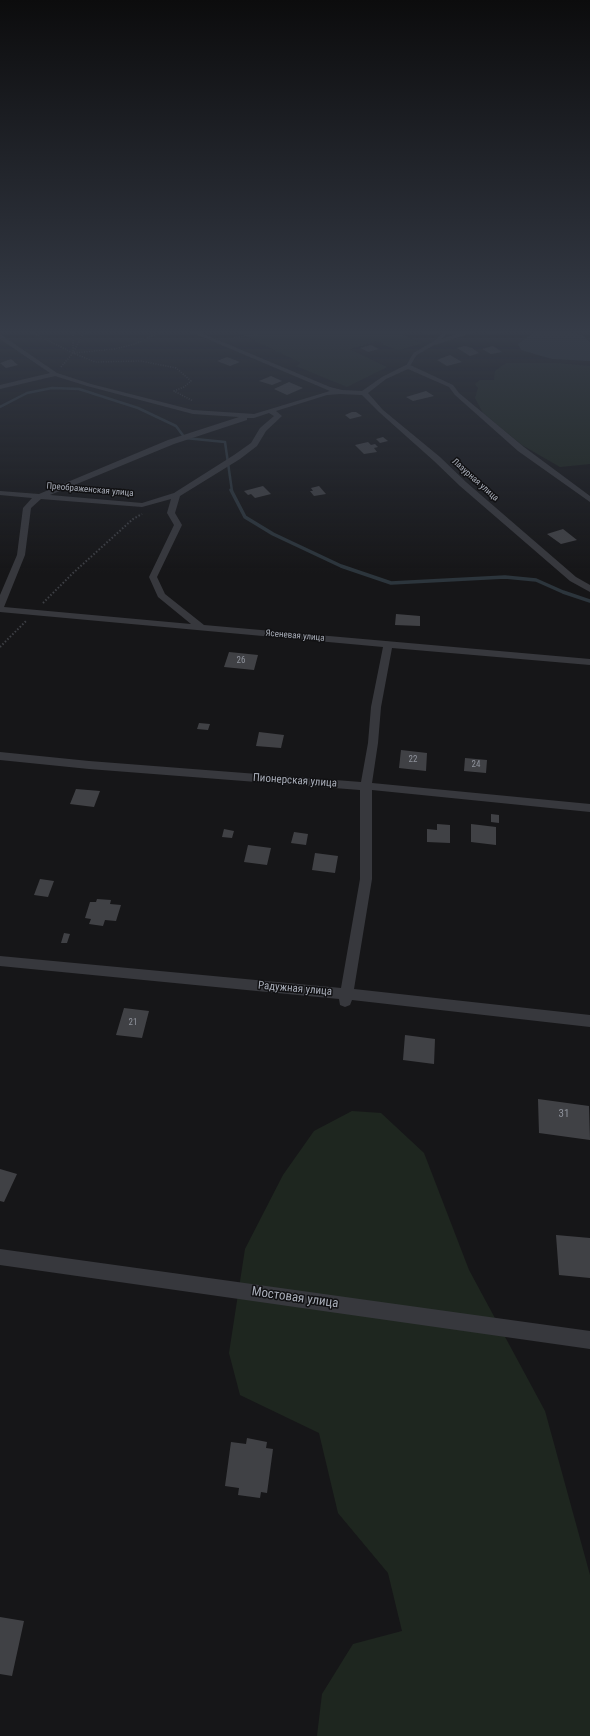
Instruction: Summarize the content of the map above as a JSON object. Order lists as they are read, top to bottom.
{
  "streets": {
    "street": [
      "Лазурная улица",
      "Преображенская улица",
      "Ясеневая улица",
      "Пионерская улица",
      "Радужная улица",
      "Мостовая улица"
    ]
  },
  "house_numbers": [
    "26",
    "22",
    "24",
    "21",
    "31"
  ]
}
